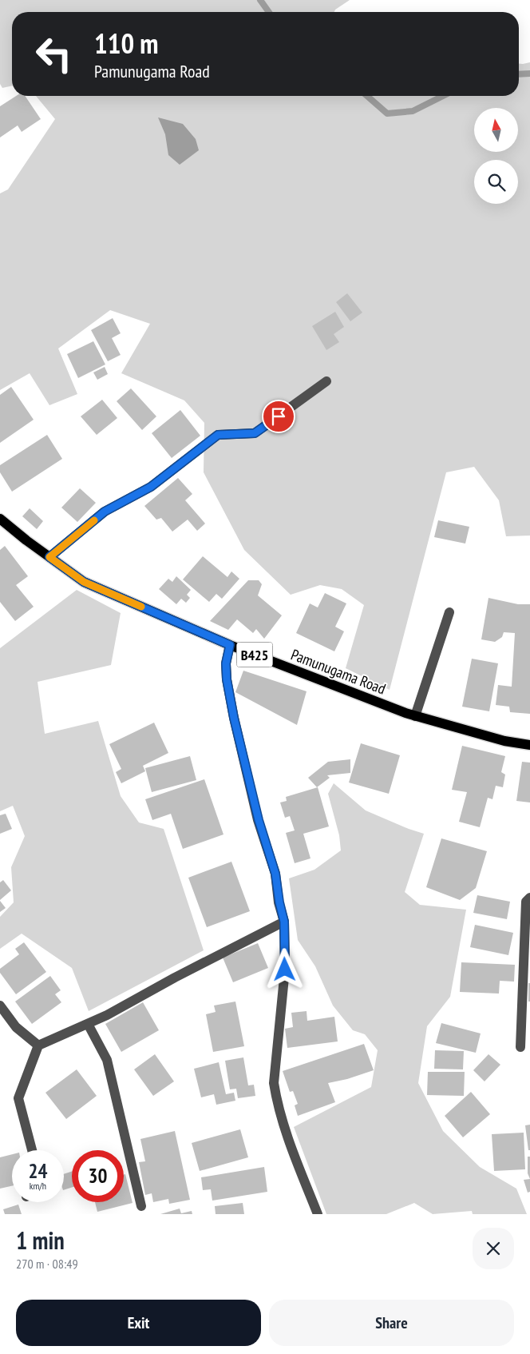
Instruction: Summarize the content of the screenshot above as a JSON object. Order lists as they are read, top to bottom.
{
  "streets": {
    "main road": ["B425", "Pamunugama Road"]
  },
  "north": "top",
  "page": {
    "turn": ["110 m", "Pamunugama Road"],
    "speed": "24 km/h",
    "limit": "30",
    "heading": ["1 min", "270 m · 08:49"],
    "buttons": ["Exit", "Share"]
  }
}
